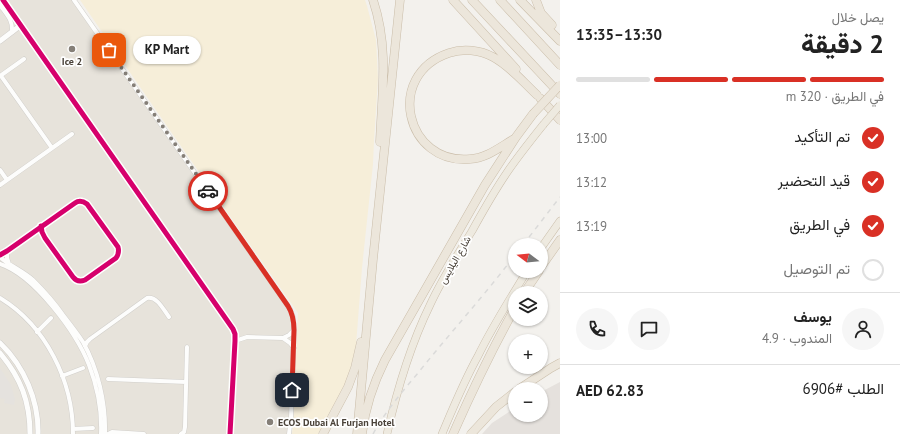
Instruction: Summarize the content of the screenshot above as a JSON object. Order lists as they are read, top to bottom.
{
  "streets": {
    "highway": ["شارع اليلايس"]
  },
  "places": ["Ice 2", "KP Mart", "ECOS Dubai Al Furjan Hotel"],
  "north": "left",
  "page": {
    "heading": ["2 دقيقة", "يصل خلال", "13:30–13:35"],
    "panel": [
      "يوسف",
      "المندوب · 4.9",
      "الطلب #6906",
      "AED 62.83"
    ],
    "bubble": "KP Mart",
    "bar": "في الطريق · 320 m",
    "list": [
      ["تم التأكيد", "13:00"],
      ["قيد التحضير", "13:12"],
      ["في الطريق", "13:19"],
      "تم التوصيل"
    ],
    "map_buttons": ["+", "−"]
  }
}
